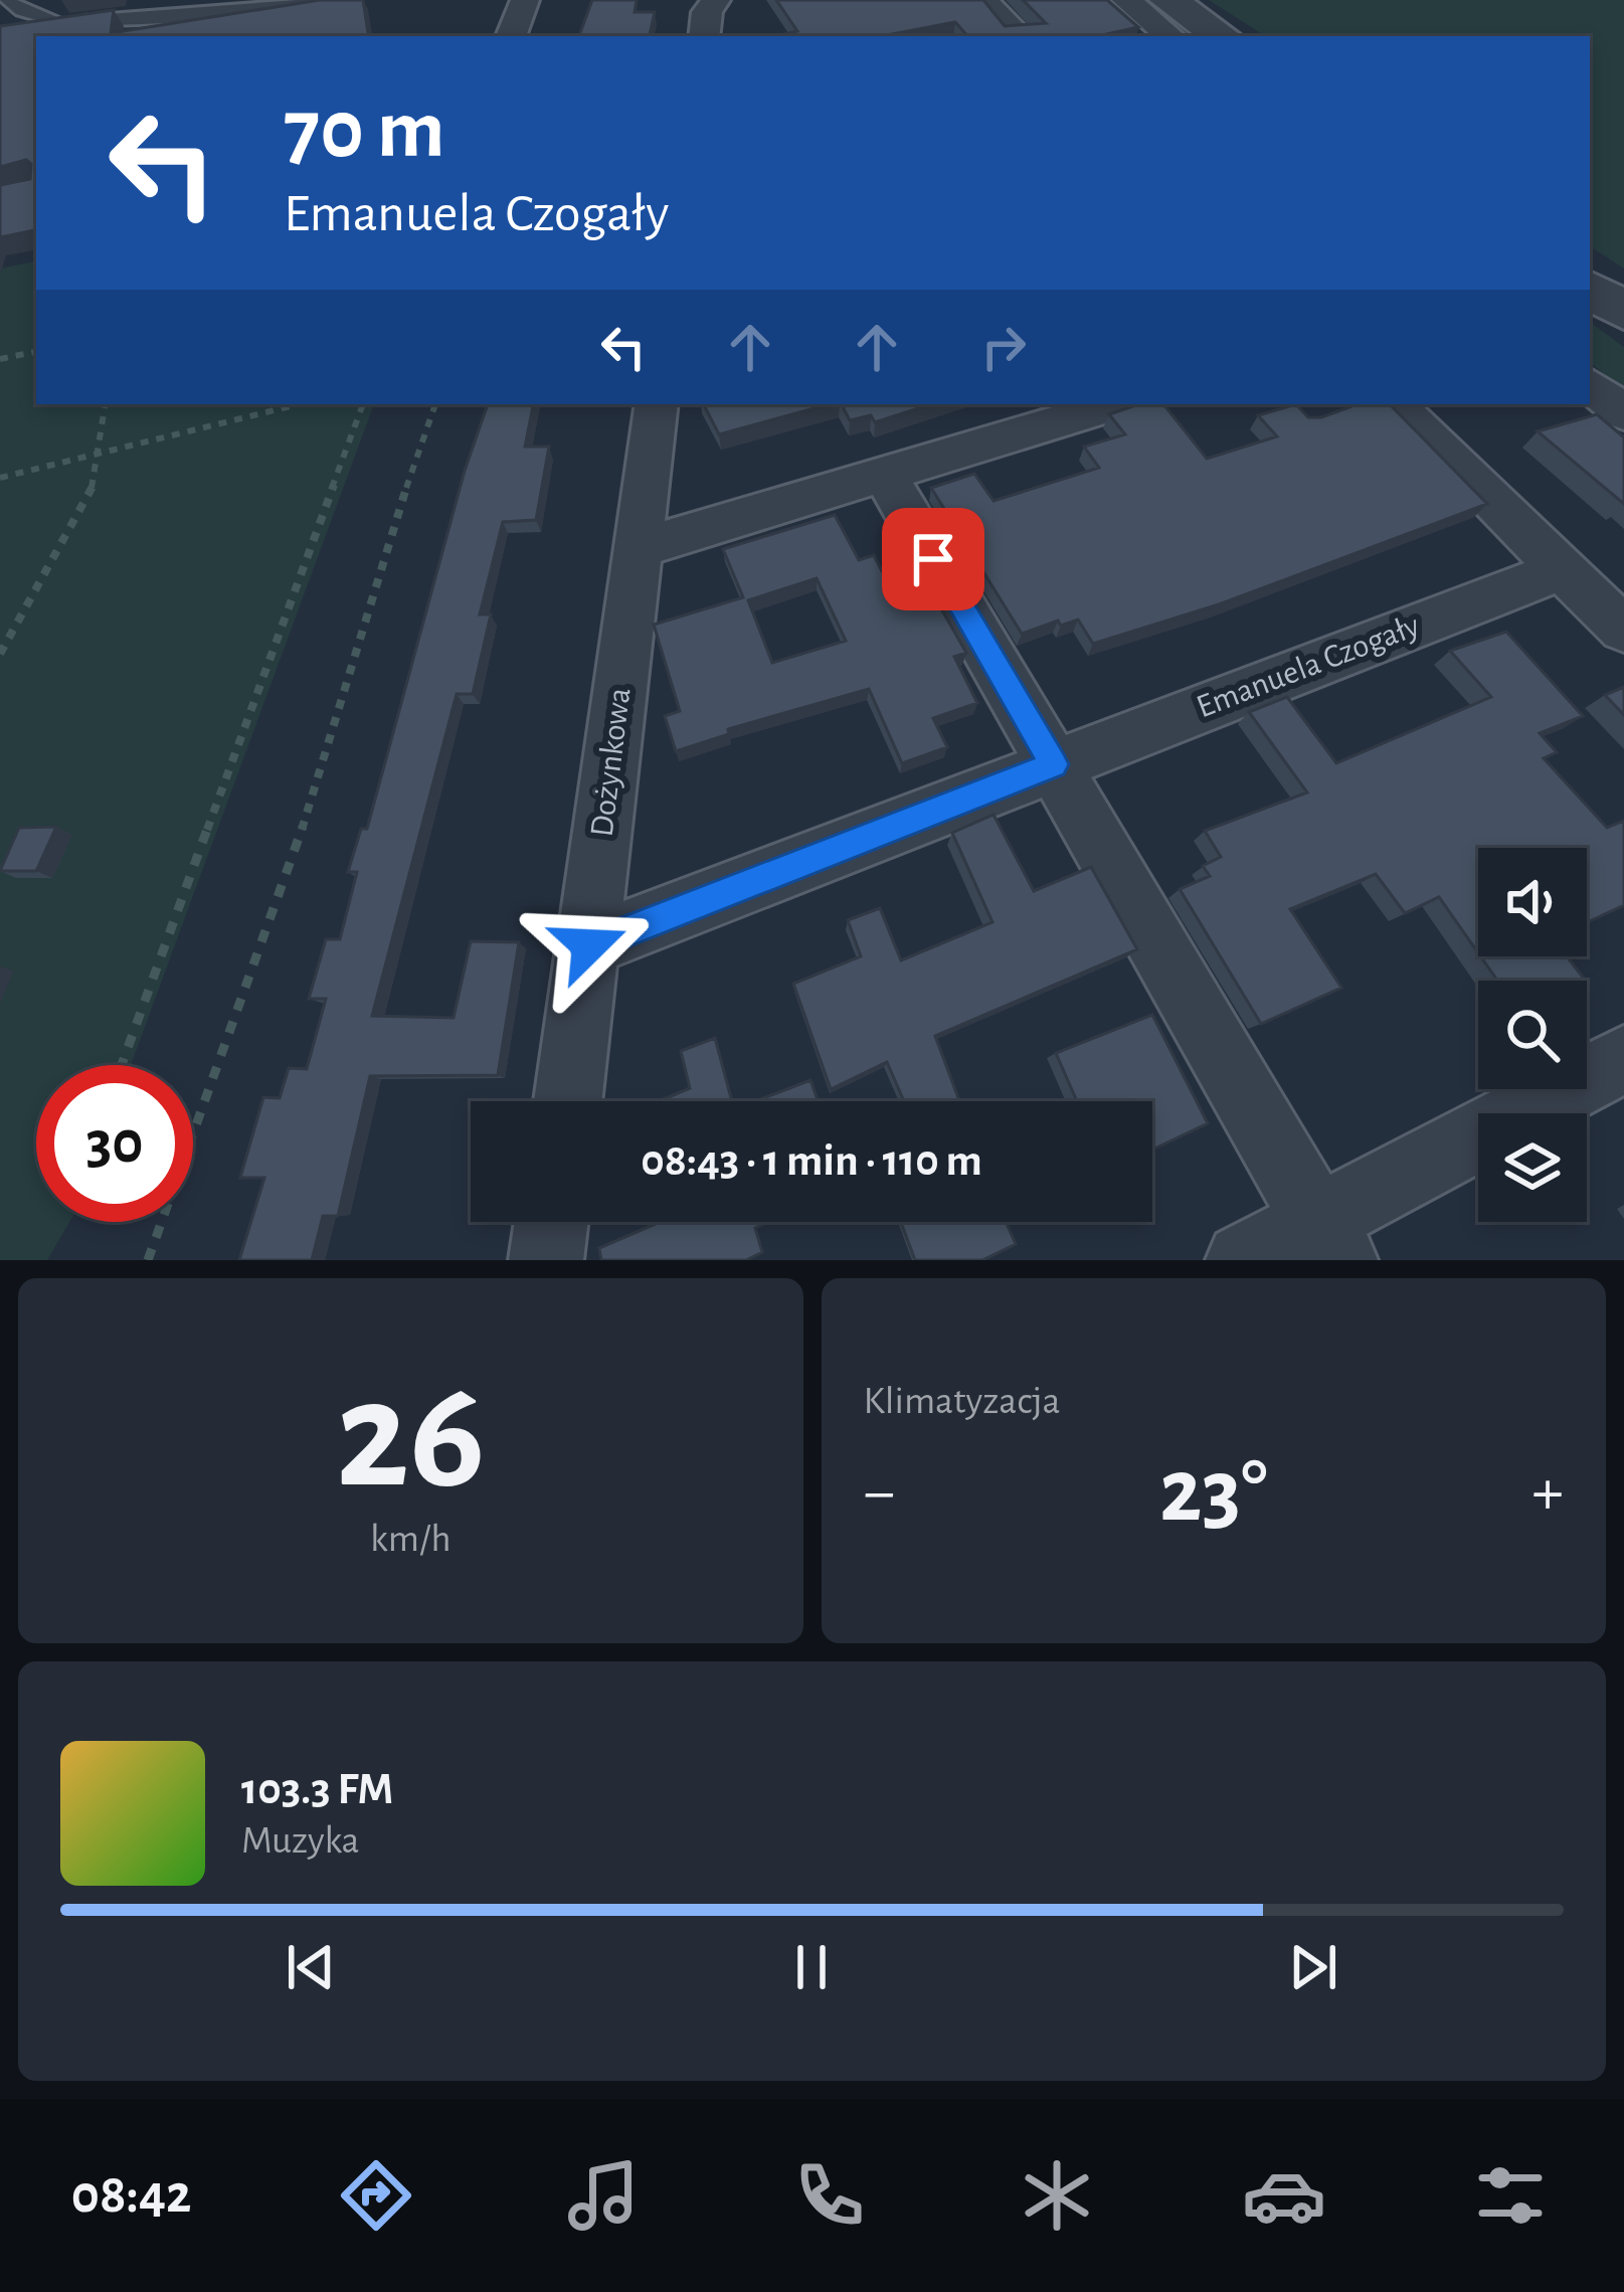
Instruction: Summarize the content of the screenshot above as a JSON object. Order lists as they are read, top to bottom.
{
  "streets": {
    "street": ["Emanuela Czogały", "Dożynkowa"]
  },
  "crossings": [
    ["Emanuela Czogały", "Dożynkowa"]
  ],
  "page": {
    "turn": ["70 m", "Emanuela Czogały"],
    "limit": "30",
    "trip": "08:43 · 1 min · 110 m",
    "tile": [
      ["26", "km/h"],
      "Klimatyzacja"
    ],
    "heat": ["−", "23°", "+"],
    "song": ["103.3 FM", "Muzyka"],
    "tabs": "08:42"
  }
}
